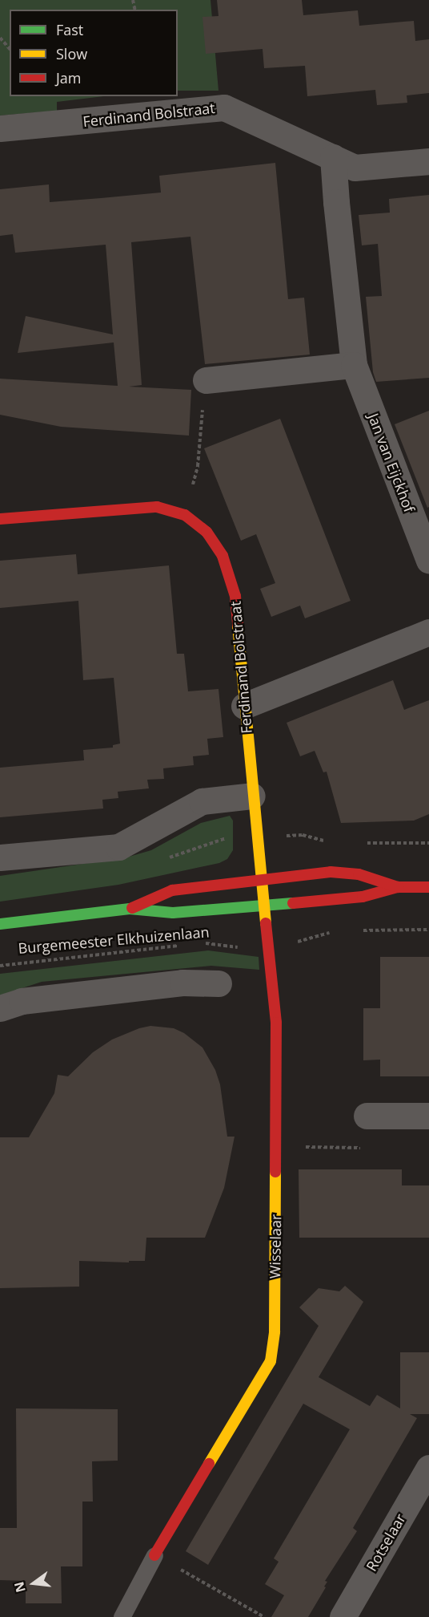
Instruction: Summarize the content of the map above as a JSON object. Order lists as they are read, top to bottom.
{
  "streets": {
    "street": [
      "Ferdinand Bolstraat",
      "Jan van Eijckhof",
      "Burgemeester Elkhuizenlaan",
      "Wisselaar",
      "Rotselaar"
    ]
  },
  "crossings": [
    ["Ferdinand Bolstraat", "Jan van Eijckhof"],
    ["Ferdinand Bolstraat", "Burgemeester Elkhuizenlaan"],
    ["Ferdinand Bolstraat", "Wisselaar"],
    ["Burgemeester Elkhuizenlaan", "Wisselaar"]
  ],
  "legend": ["Fast", "Slow", "Jam"],
  "north": "left"
}
